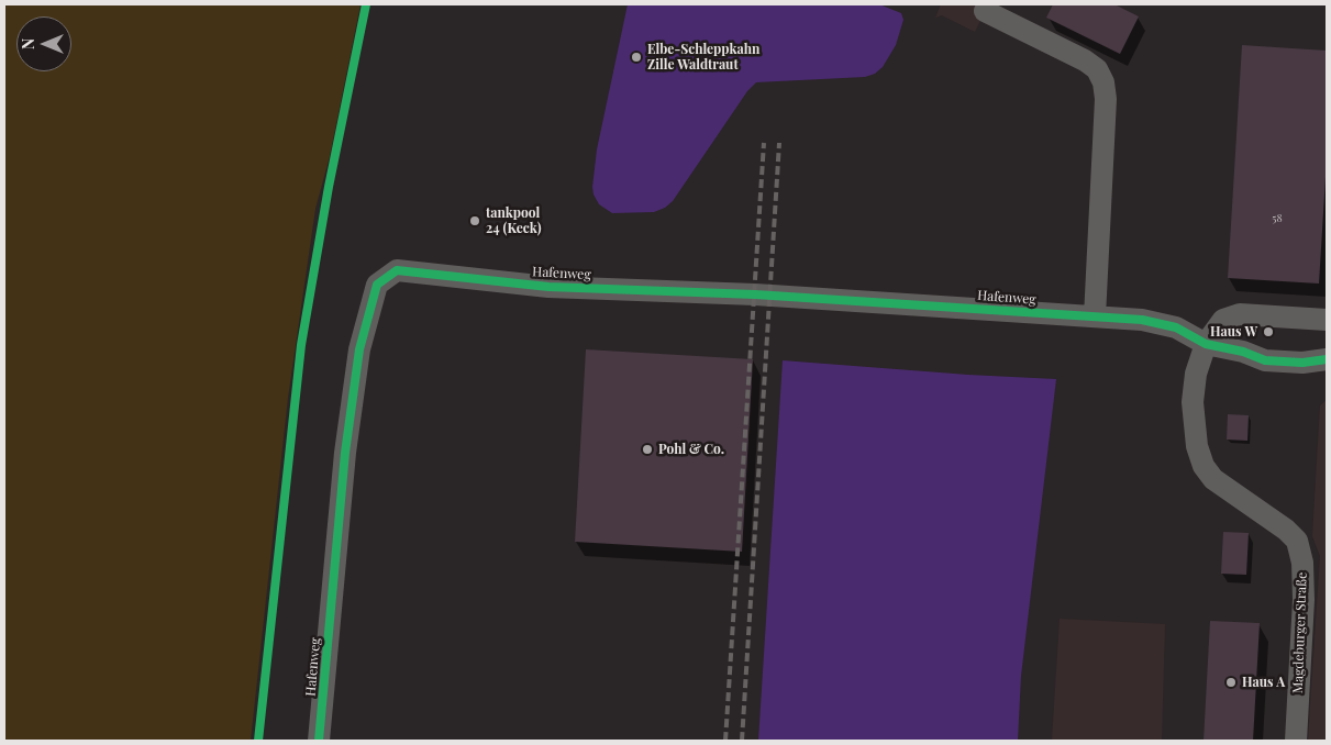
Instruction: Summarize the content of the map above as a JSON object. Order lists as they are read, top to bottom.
{
  "streets": {
    "street": ["Hafenweg", "Magdeburger Straße"]
  },
  "crossings": [
    ["Hafenweg", "Magdeburger Straße"]
  ],
  "places": [
    "Elbe-Schleppkahn Zille Waldtraut",
    "tankpool 24 (Keck)",
    "Haus W",
    "Pohl & Co.",
    "Haus A"
  ],
  "house_numbers": ["58"],
  "north": "left"
}
